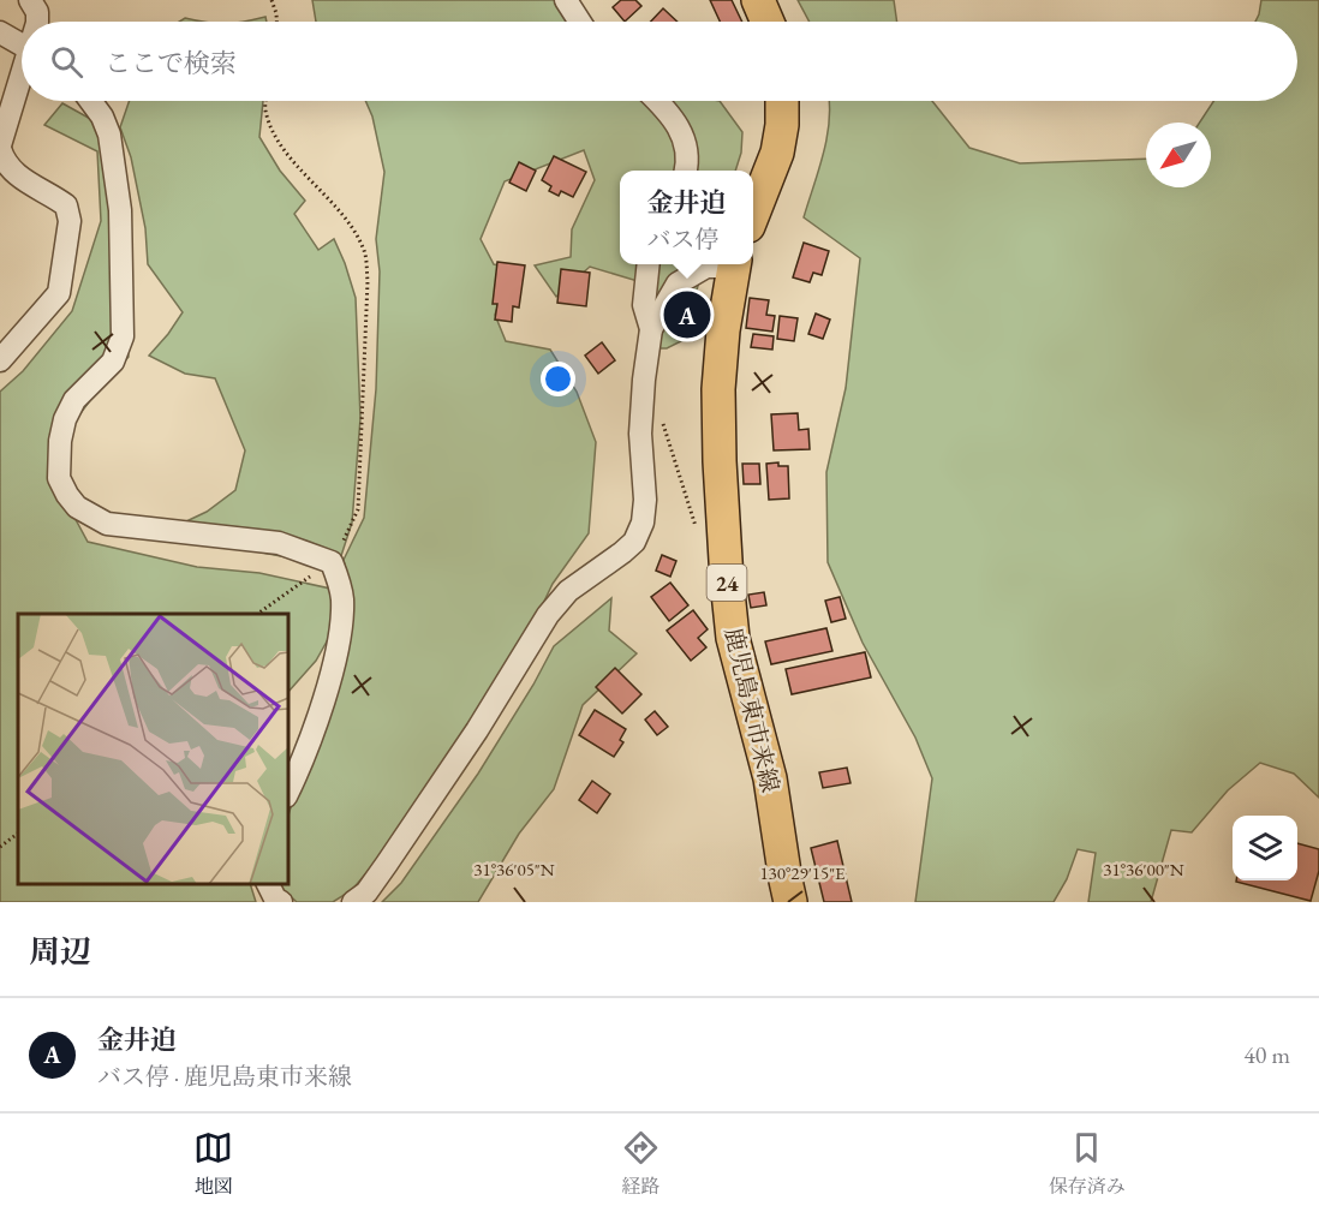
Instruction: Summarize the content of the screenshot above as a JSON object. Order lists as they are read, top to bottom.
{
  "streets": {
    "main road": ["24", "鹿児島東市来線"]
  },
  "north": "bottom left",
  "page": {
    "search": "ここで検索",
    "popup": ["金井迫", "バス停"],
    "pins": "A",
    "heading": "周辺",
    "list": [
      {
        "mark": "A",
        "name": "金井迫",
        "note": "バス停 · 鹿児島東市来線",
        "value": "40 m"
      }
    ],
    "nav": ["地図", "経路", "保存済み"]
  },
  "coordinates": ["31°36'05\"N", "31°36'00\"N", "130°29'15\"E"]
}
